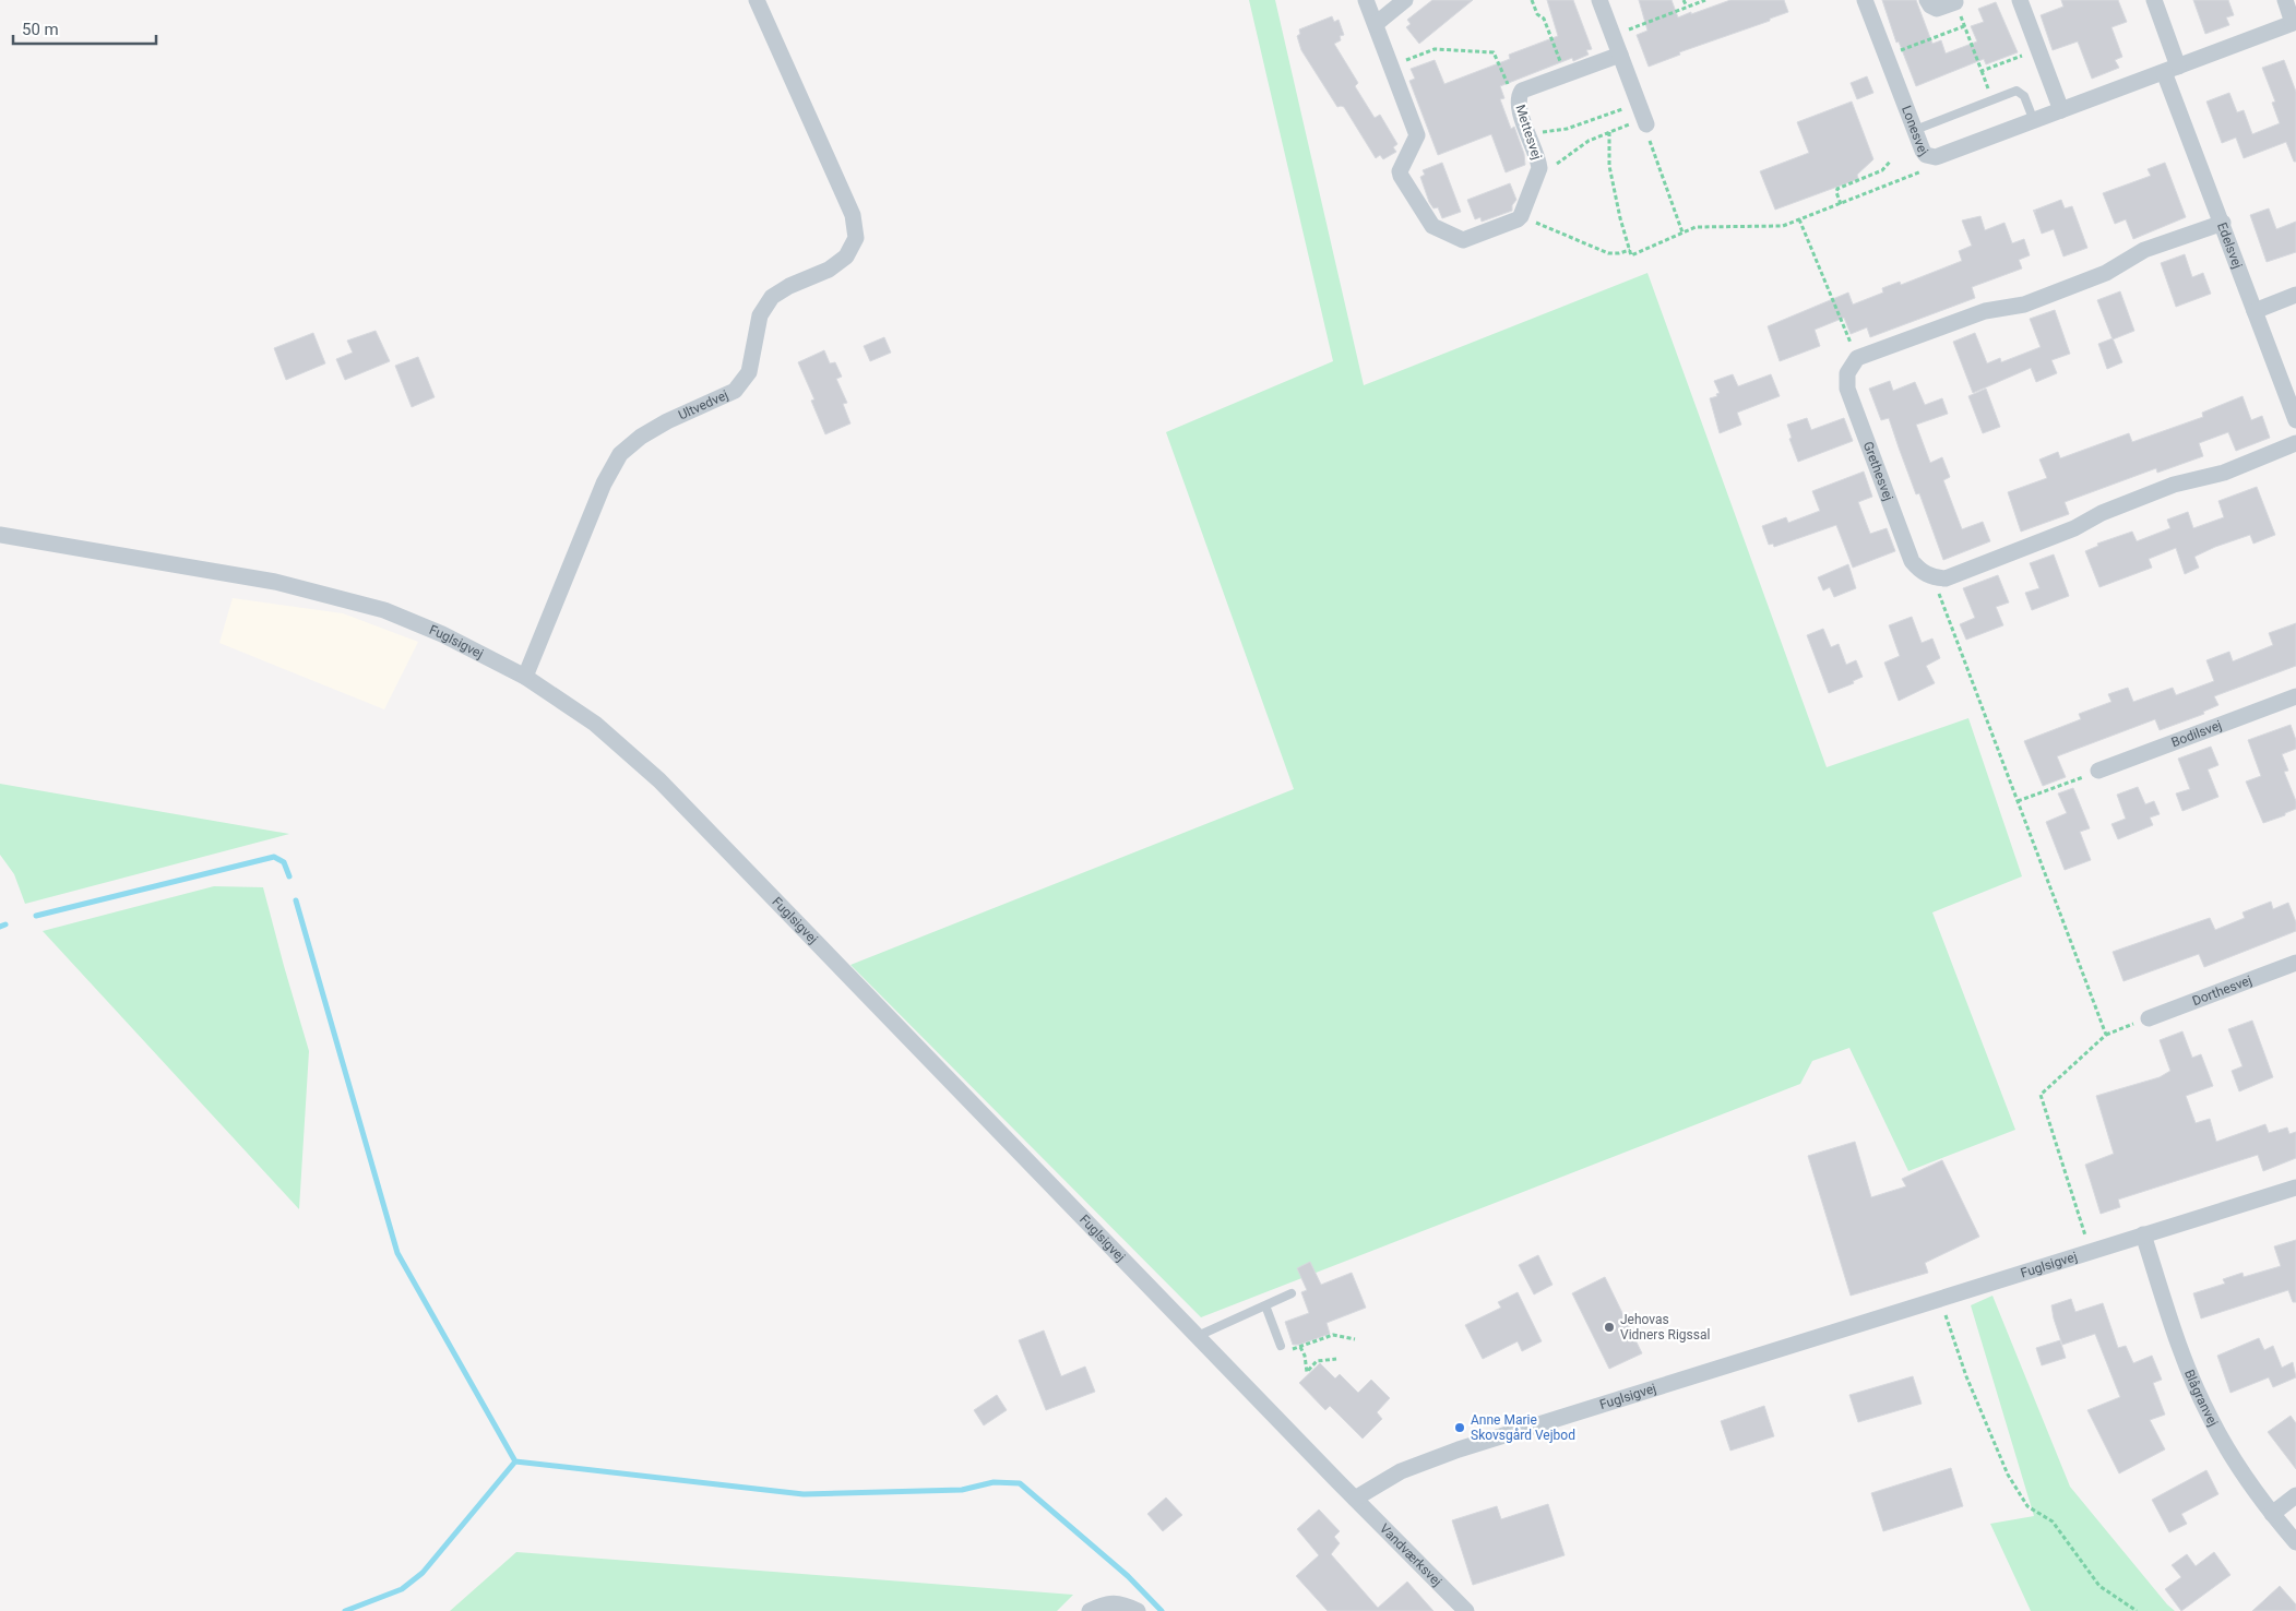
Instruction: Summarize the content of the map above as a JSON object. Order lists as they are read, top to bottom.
{
  "streets": {
    "street": [
      "Lonesvej",
      "Mettesvej",
      "Edelsvej",
      "Ultvedvej",
      "Grethesvej",
      "Fuglsigvej",
      "Bodilsvej",
      "Dorthesvej",
      "Blågranvej",
      "Vandværksvej"
    ]
  },
  "crossings": [
    ["Lonesvej", "Edelsvej"],
    ["Ultvedvej", "Fuglsigvej"],
    ["Fuglsigvej", "Blågranvej"],
    ["Fuglsigvej", "Vandværksvej"]
  ],
  "places": ["Jehovas Vidners Rigssal", "Anne Marie Skovsgård Vejbod"],
  "scale_bar": "50 m"
}
